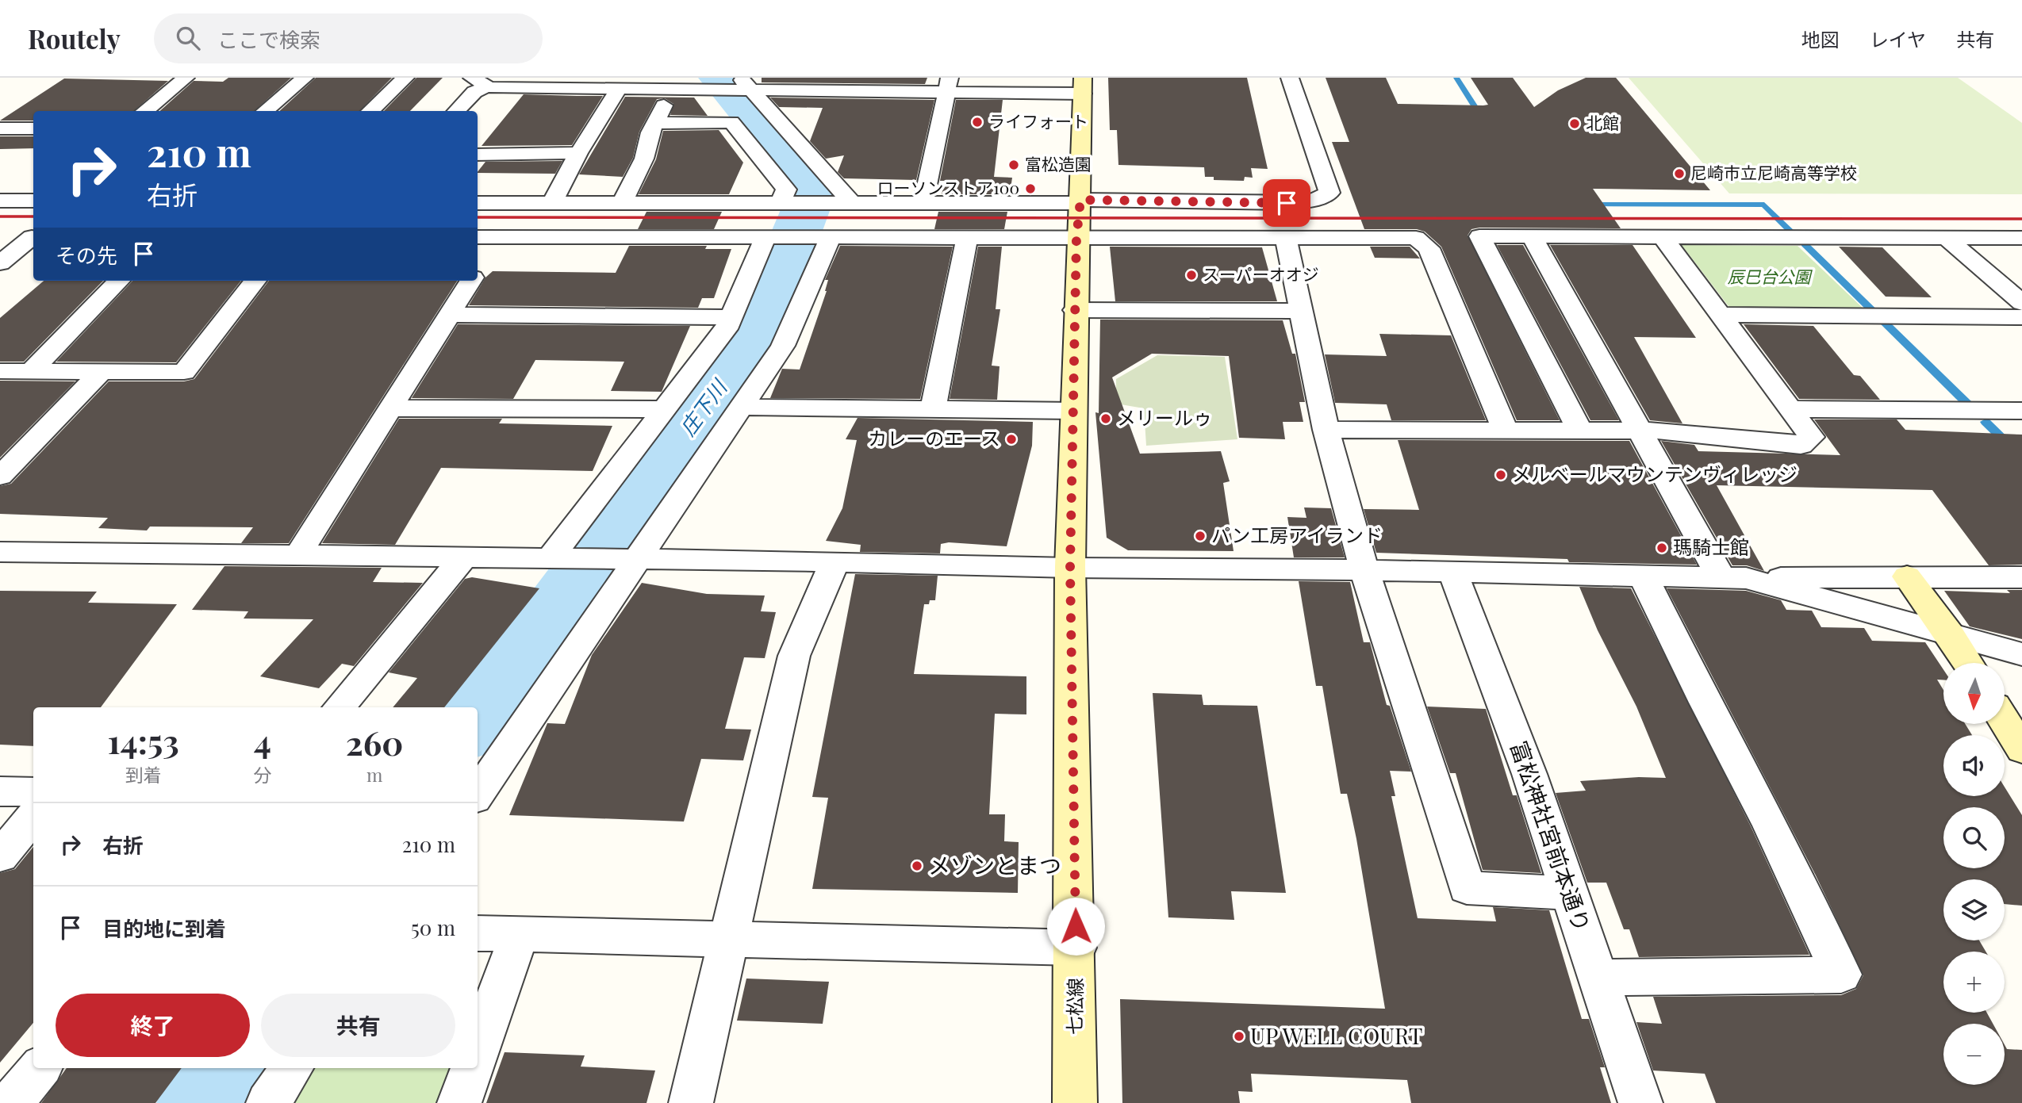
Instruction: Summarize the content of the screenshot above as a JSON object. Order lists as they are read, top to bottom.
{
  "streets": {
    "street": ["富松神社宮前本通り", "七松線"]
  },
  "water": ["庄下川"],
  "parks": ["辰巳台公園"],
  "places": [
    "ライフォート",
    "北館",
    "富松造園",
    "尼崎市立尼崎高等学校",
    "ローソンストア100",
    "スーパーオオジ",
    "メリールゥ",
    "カレーのエース",
    "メルベールマウンテンヴィレッジ",
    "パン工房アイランド",
    "瑪騎士館",
    "メゾンとまつ",
    "UP WELL COURT"
  ],
  "north": "bottom",
  "page": {
    "header": "Routely",
    "search": "ここで検索",
    "nav": ["地図", "レイヤ", "共有"],
    "turn": ["210 m", "右折"],
    "then": "その先",
    "map_buttons": ["+", "−"],
    "eta": [
      "14:53",
      "到着",
      "4",
      "分",
      "260",
      "m"
    ],
    "list": [
      {
        "name": "右折",
        "value": "210 m"
      },
      {
        "name": "目的地に到着",
        "value": "50 m"
      }
    ],
    "buttons": ["終了", "共有"]
  }
}
